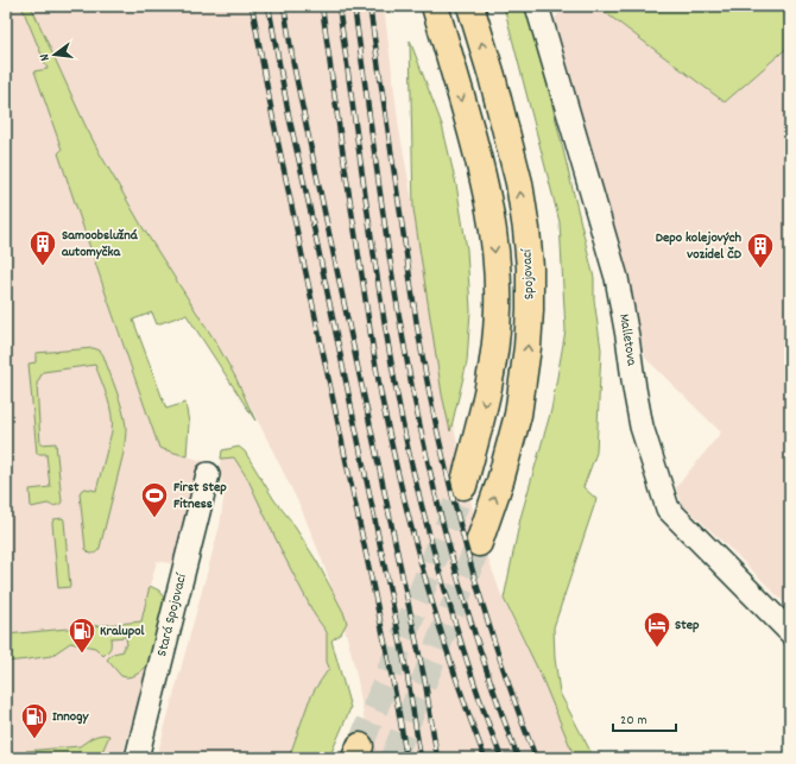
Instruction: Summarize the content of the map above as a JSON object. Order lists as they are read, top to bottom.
{
  "streets": {
    "main road": ["Spojovací"],
    "street": ["Malletova", "Stará Spojovací"]
  },
  "places": {
    "building": ["Samoobslužná automyčka", "Depo kolejových vozidel ČD"],
    "sports": ["First Step Fitness"],
    "hotel": ["Step"],
    "fuel station": ["Kralupol", "Innogy"]
  },
  "scale_bar": "20 m",
  "north": "left"
}
